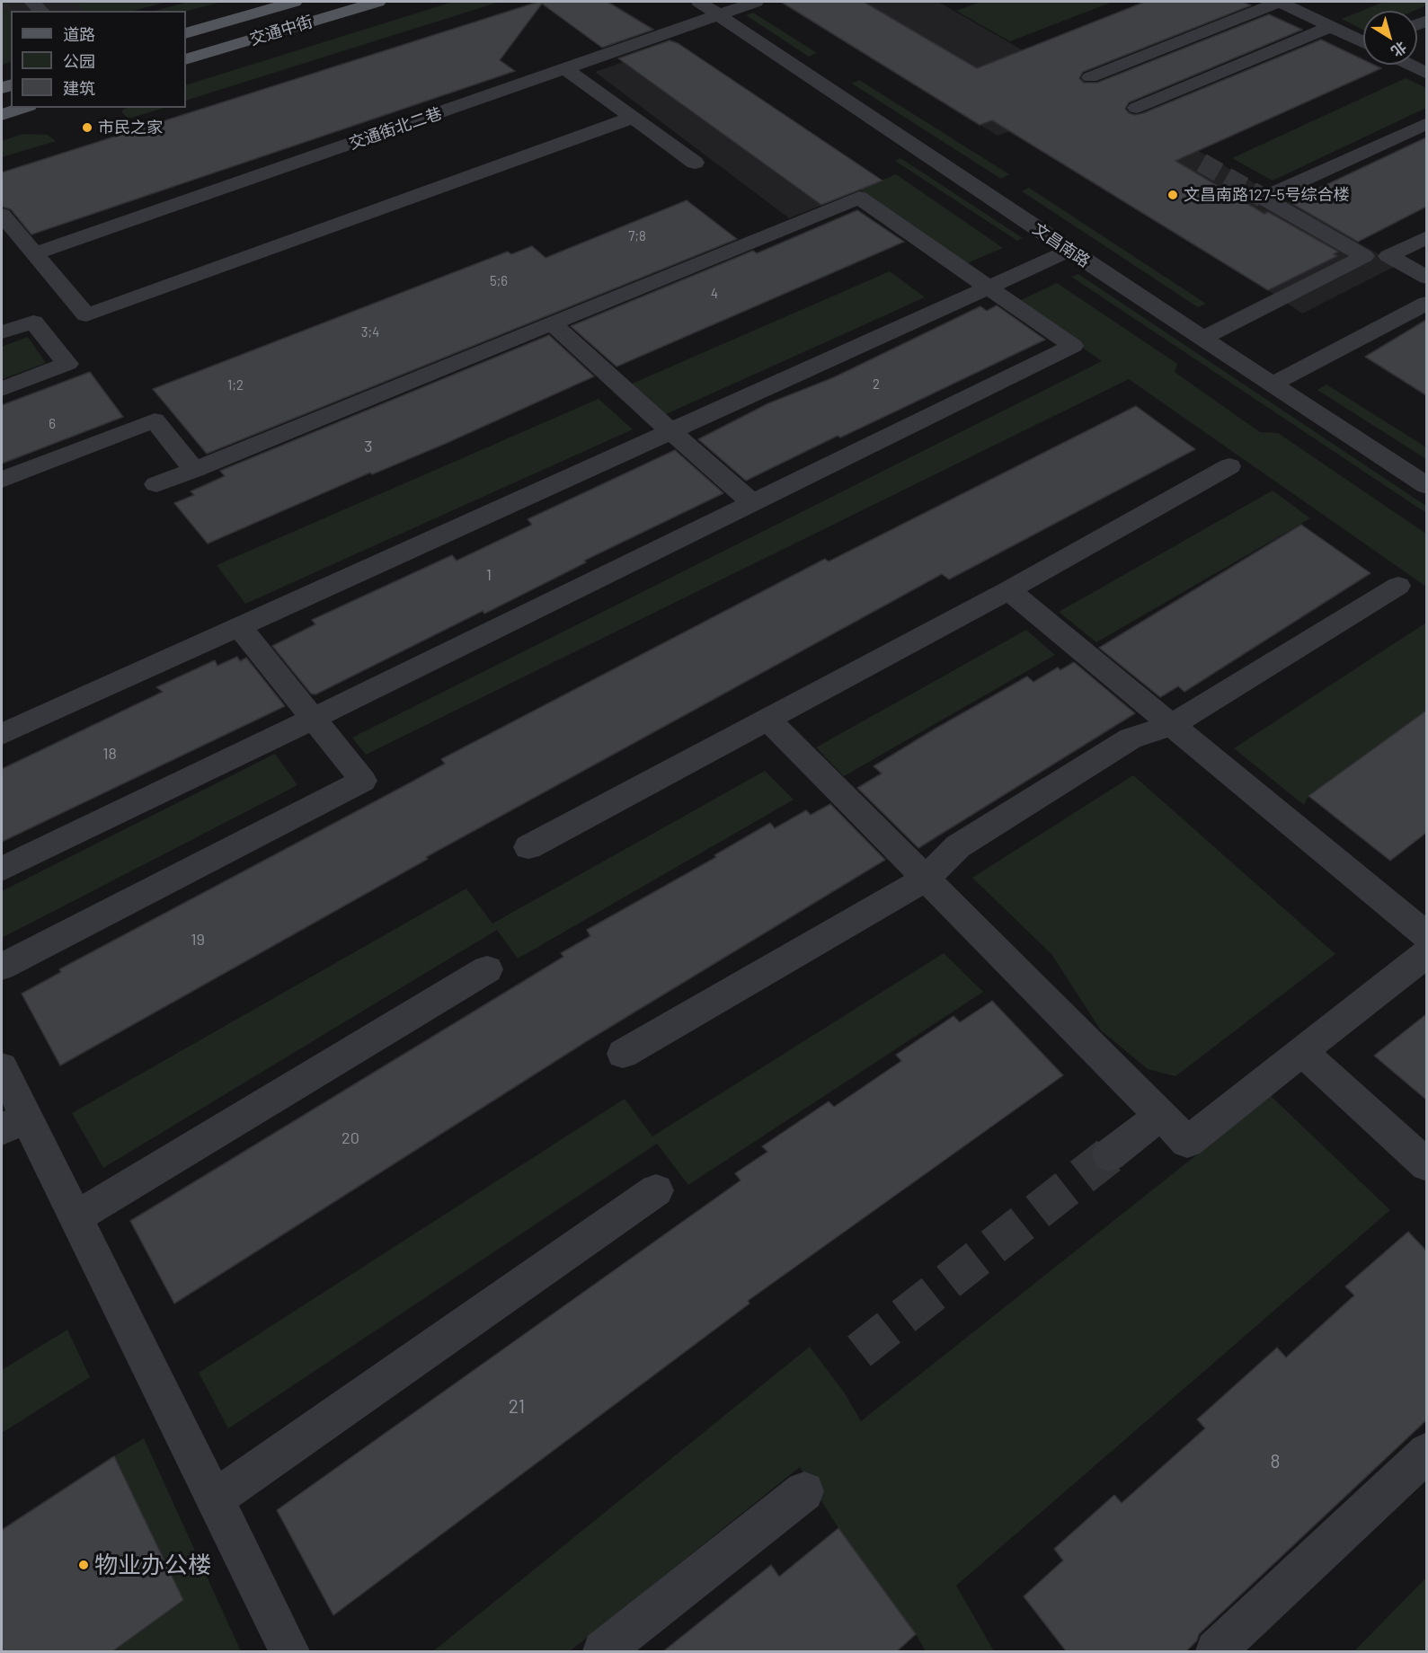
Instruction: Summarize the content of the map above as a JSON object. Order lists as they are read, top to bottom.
{
  "streets": {
    "main road": ["交通中街"],
    "street": ["交通街北二巷", "文昌南路"]
  },
  "crossings": [
    ["交通街北二巷", "文昌南路"]
  ],
  "places": ["市民之家", "文昌南路127-5号综合楼", "物业办公楼"],
  "house_numbers": [
    "7;8",
    "5;6",
    "4",
    "3;4",
    "2",
    "1;2",
    "6",
    "3",
    "1",
    "18",
    "19",
    "20",
    "21",
    "8"
  ],
  "legend": ["道路", "公园", "建筑"],
  "north": "bottom right"
}
